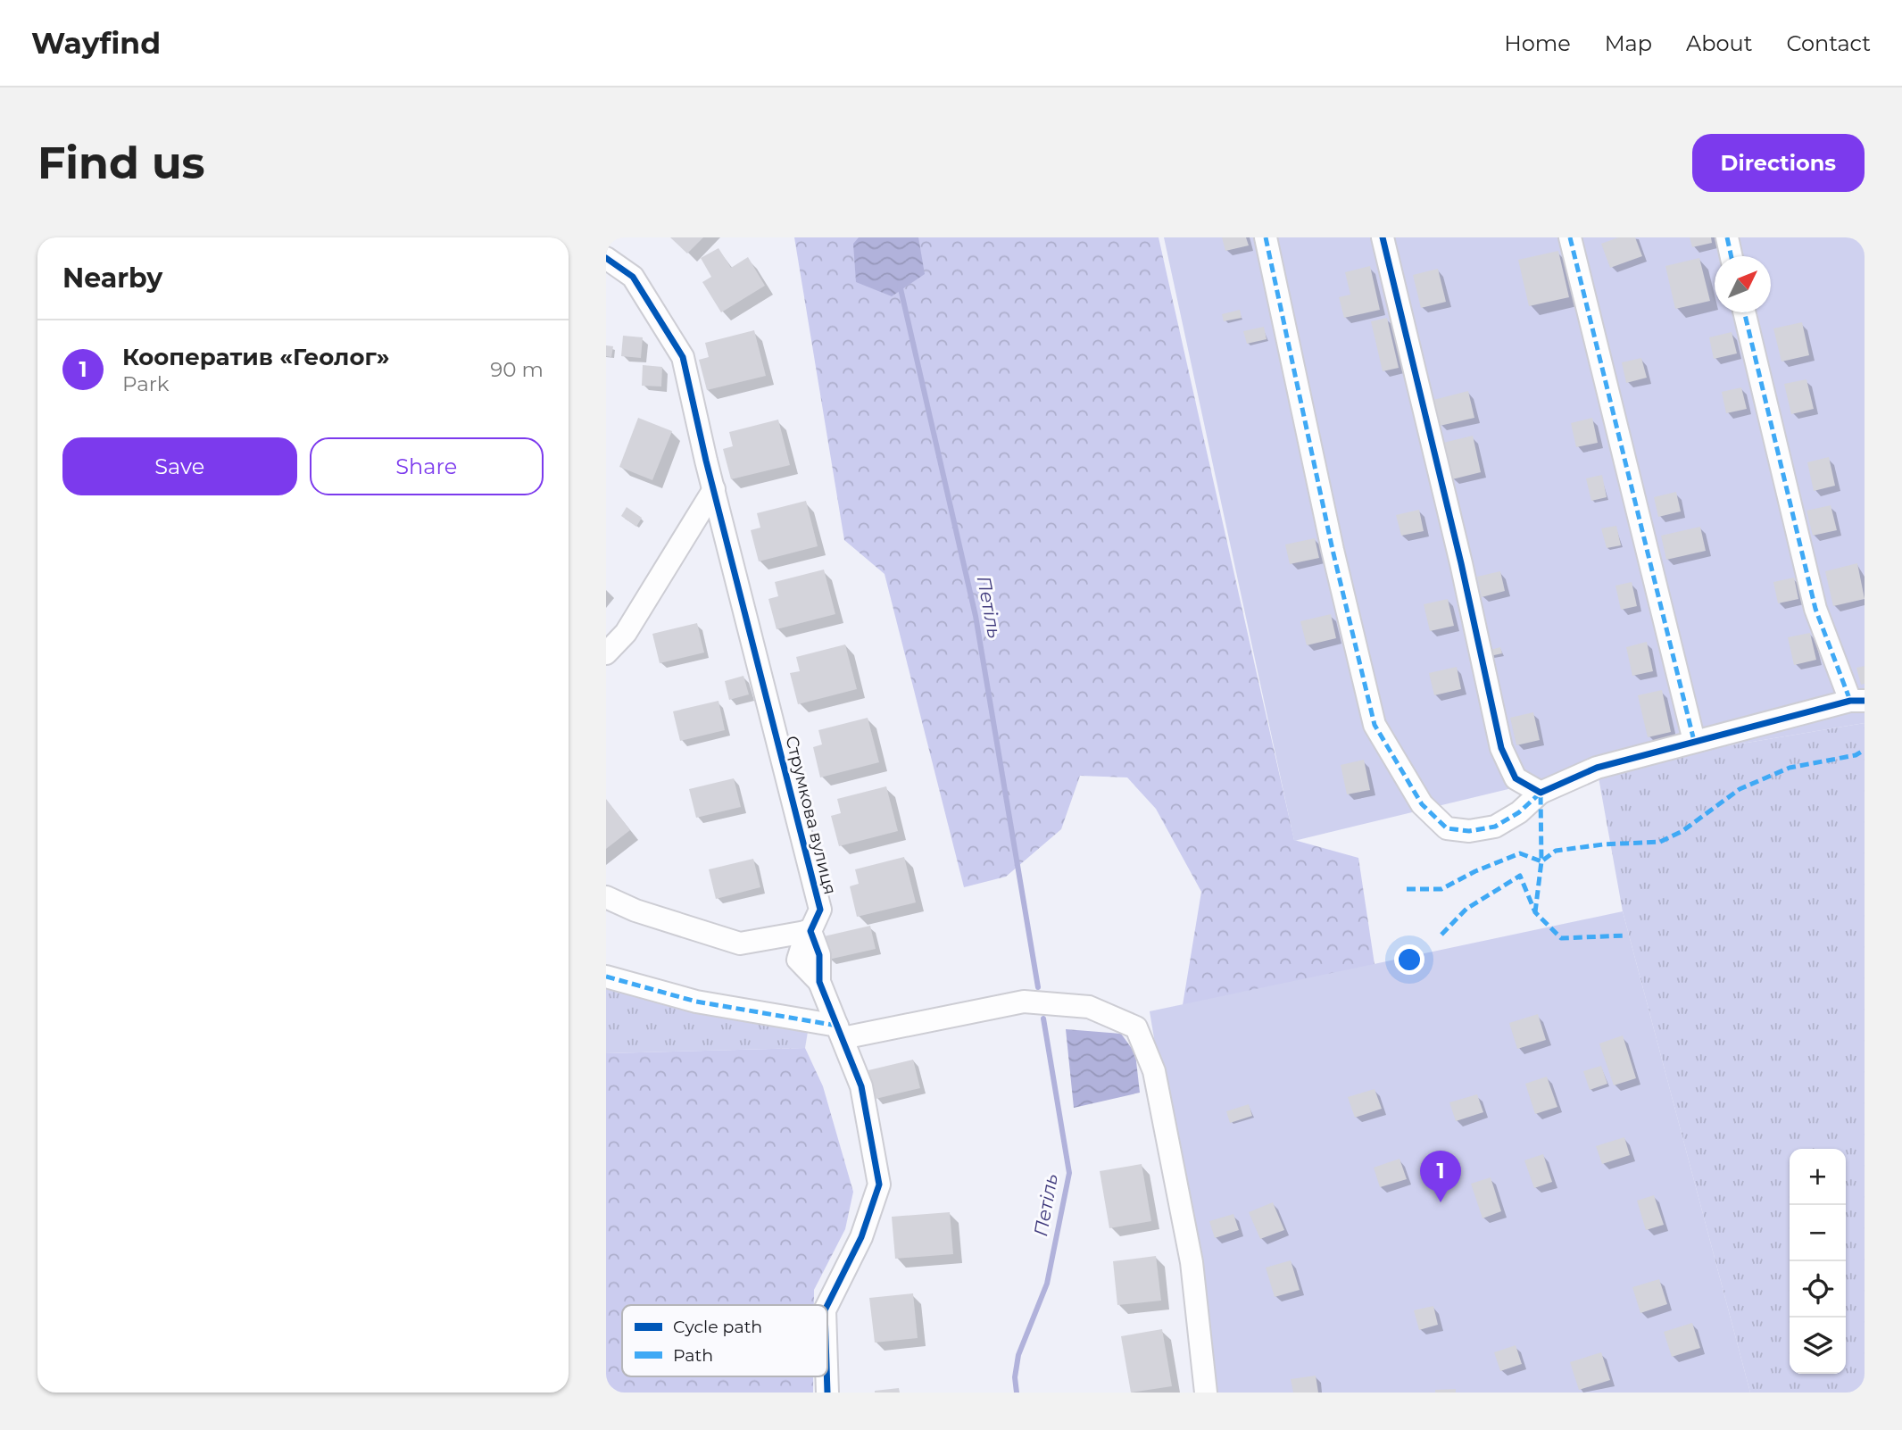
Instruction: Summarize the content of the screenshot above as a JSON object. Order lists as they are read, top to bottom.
{
  "streets": {
    "street": ["Струмкова вулиця"]
  },
  "water": ["Петіль"],
  "legend": ["Cycle path", "Path"],
  "north": "top right",
  "page": {
    "header": "Wayfind",
    "nav": [
      "Home",
      "Map",
      "About",
      "Contact"
    ],
    "buttons": [
      "Directions",
      ["Save", "Share"]
    ],
    "title": "Find us",
    "heading": "Nearby",
    "list": [
      {
        "mark": "1",
        "name": "Кооператив «Геолог»",
        "note": "Park",
        "value": "90 m"
      }
    ],
    "map_buttons": ["+", "−"],
    "pins": "1"
  }
}
